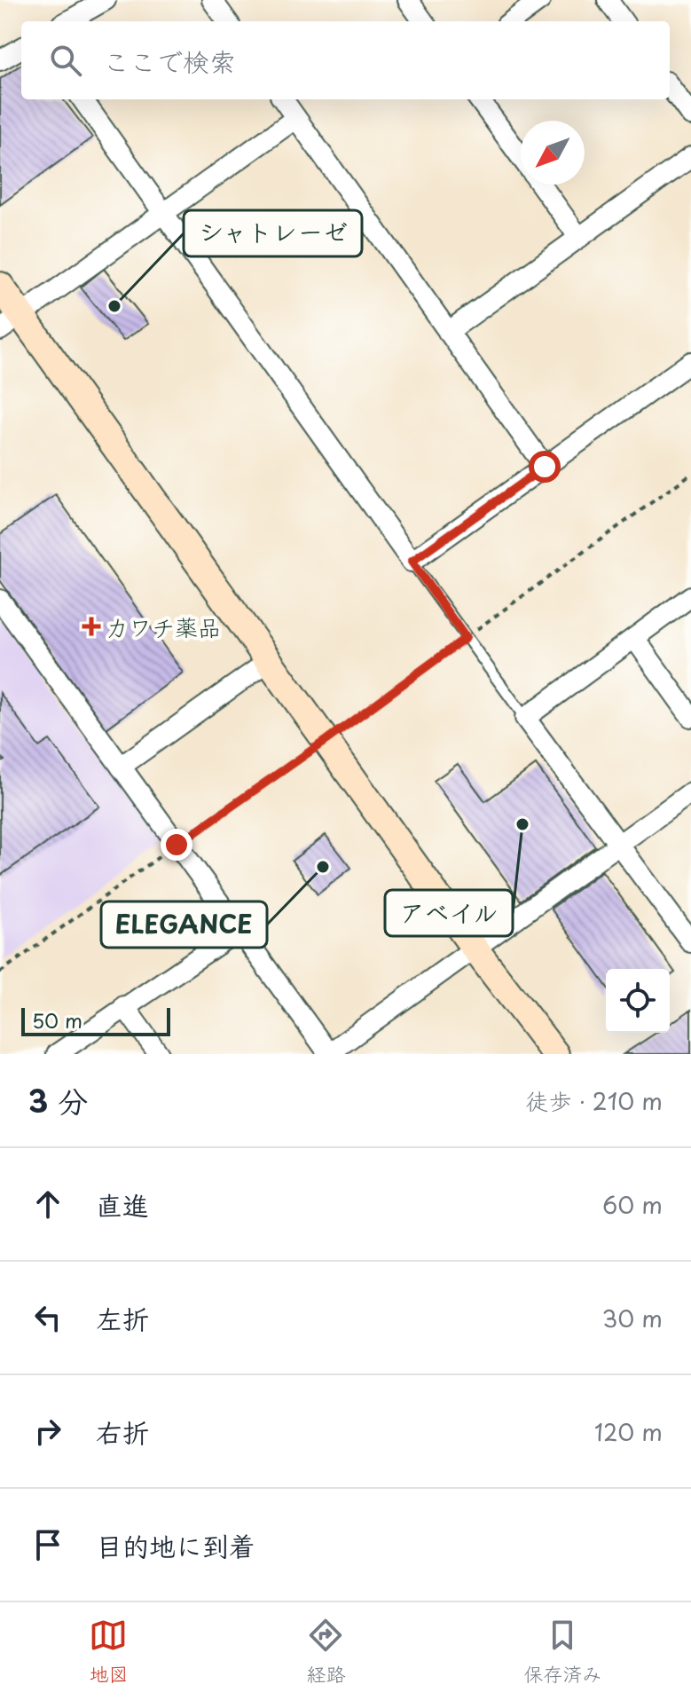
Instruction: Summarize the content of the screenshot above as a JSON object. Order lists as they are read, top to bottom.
{
  "places": {
    "other": ["シャトレーゼ", "アベイル", "ELEGANCE"],
    "health": ["カワチ薬品"]
  },
  "scale_bar": "50 m",
  "north": "bottom left",
  "page": {
    "search": "ここで検索",
    "scale": "50 m",
    "heading": ["3 分", "徒歩 · 210 m"],
    "list": [
      ["直進", "60 m"],
      ["左折", "30 m"],
      ["右折", "120 m"],
      "目的地に到着"
    ],
    "nav": ["地図", "経路", "保存済み"]
  }
}
